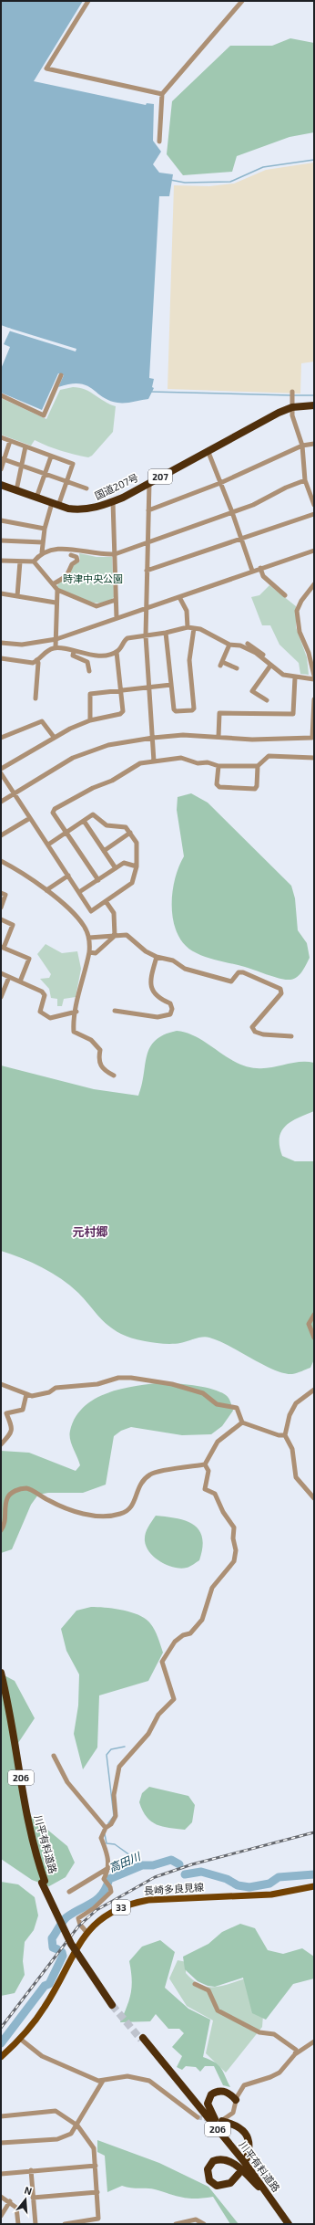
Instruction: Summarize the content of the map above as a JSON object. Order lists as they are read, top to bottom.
{
  "streets": {
    "highway": [
      "207",
      "国道207号",
      "206",
      "川平有料道路"
    ],
    "main road": ["長崎多良見線", "33"]
  },
  "districts": ["元村郷"],
  "water": ["高田川"],
  "parks": ["時津中央公園"],
  "north": "top"
}
